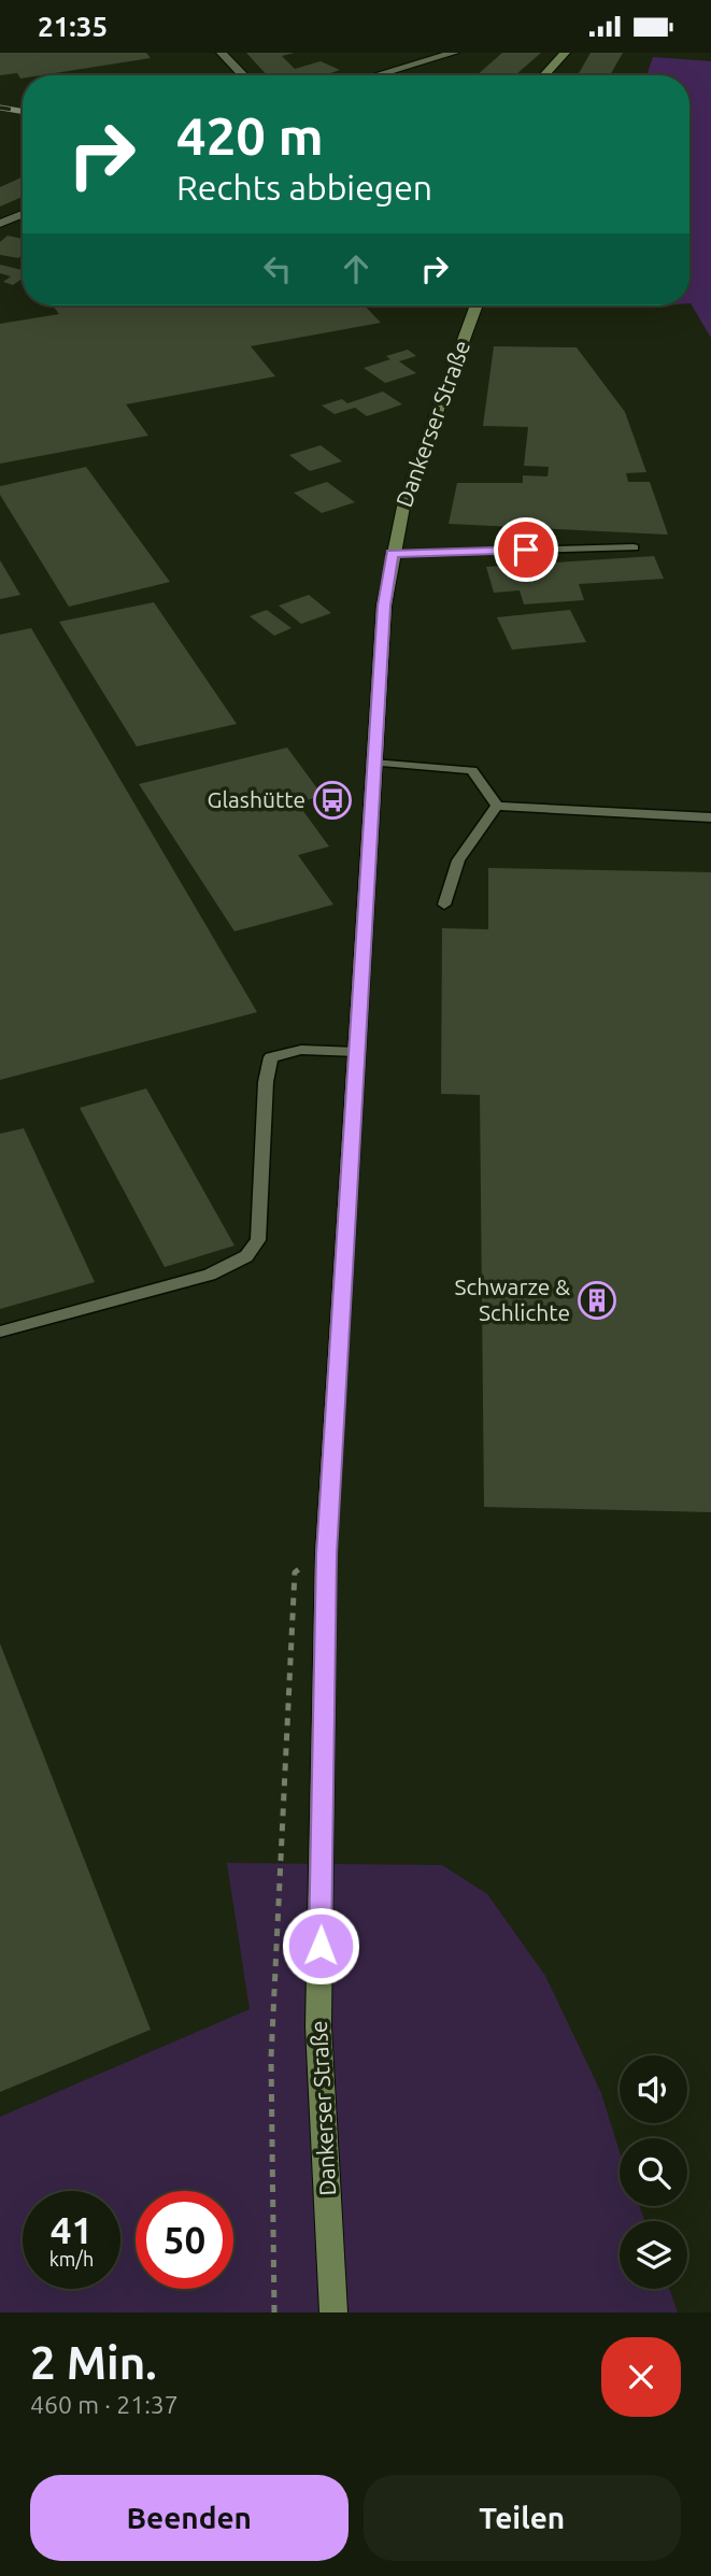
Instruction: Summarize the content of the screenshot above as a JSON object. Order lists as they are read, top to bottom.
{
  "streets": {
    "main road": ["Dankerser Straße"]
  },
  "places": {
    "bus stop": ["Glashütte"],
    "building": ["Schwarze & Schlichte"]
  },
  "page": {
    "status": "21:35",
    "turn": ["420 m", "Rechts abbiegen"],
    "speed": "41 km/h",
    "limit": "50",
    "heading": ["2 Min.", "460 m · 21:37"],
    "buttons": ["Beenden", "Teilen"]
  }
}
